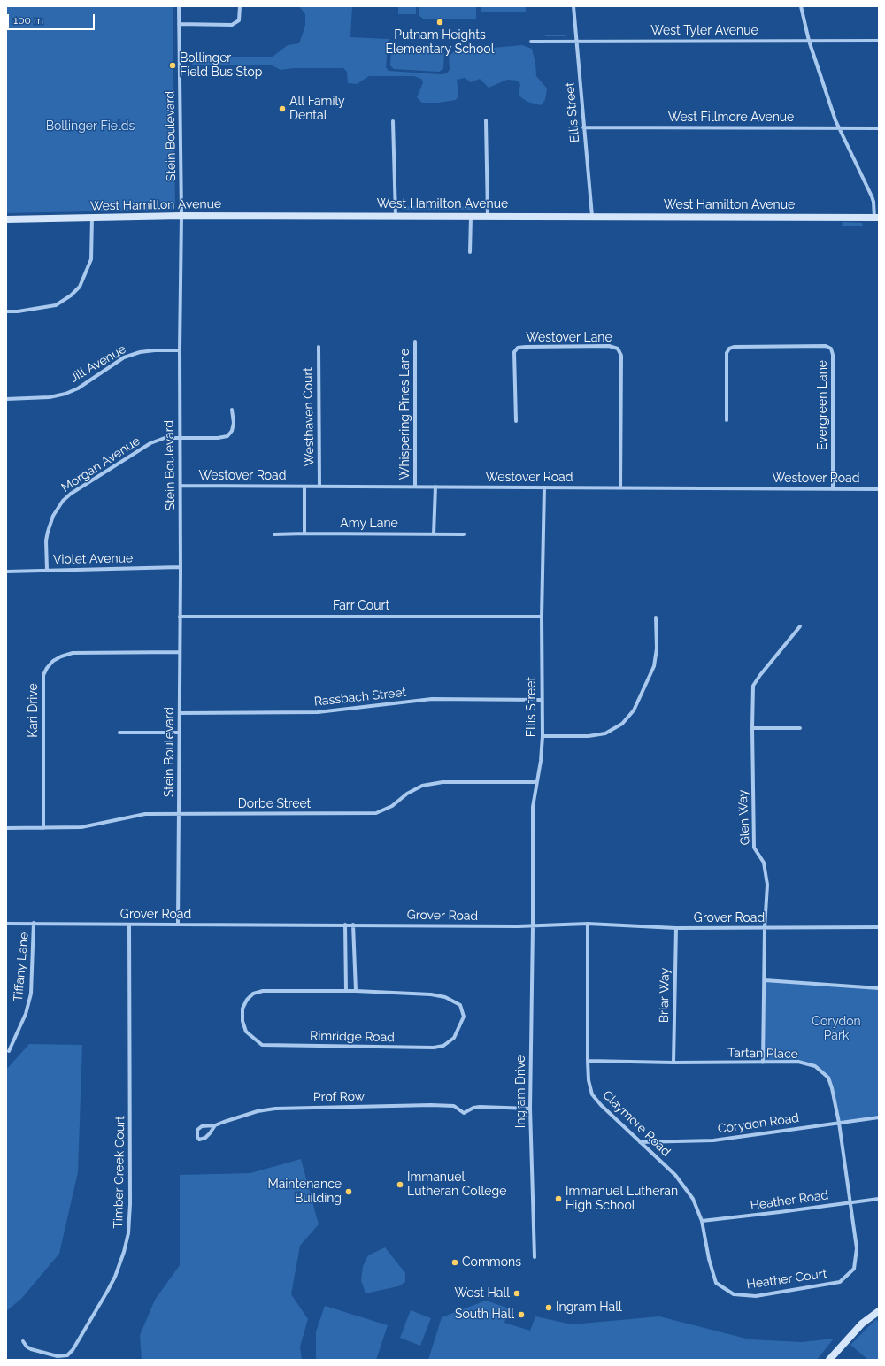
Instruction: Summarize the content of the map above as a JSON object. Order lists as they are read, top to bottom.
{
  "streets": {
    "street": [
      "West Tyler Avenue",
      "Ellis Street",
      "West Fillmore Avenue",
      "Stein Boulevard",
      "West Hamilton Avenue",
      "Westover Lane",
      "Jill Avenue",
      "Evergreen Lane",
      "Whispering Pines Lane",
      "Westhaven Court",
      "Morgan Avenue",
      "Westover Road",
      "Amy Lane",
      "Violet Avenue",
      "Farr Court",
      "Rassbach Street",
      "Kari Drive",
      "Dorbe Street",
      "Glen Way",
      "Grover Road",
      "Tiffany Lane",
      "Briar Way",
      "Rimridge Road",
      "Tartan Place",
      "Ingram Drive",
      "Prof Row",
      "Claymore Road",
      "Corydon Road",
      "Timber Creek Court",
      "Heather Road",
      "Heather Court"
    ]
  },
  "crossings": [
    ["West Tyler Avenue", "Ellis Street"],
    ["Ellis Street", "West Fillmore Avenue"],
    ["Ellis Street", "West Hamilton Avenue"],
    ["Ellis Street", "Westover Road"],
    ["Ellis Street", "Farr Court"],
    ["Ellis Street", "Rassbach Street"],
    ["Ellis Street", "Dorbe Street"],
    ["Ellis Street", "Grover Road"],
    ["Ellis Street", "Ingram Drive"],
    ["Stein Boulevard", "West Hamilton Avenue"],
    ["Stein Boulevard", "Jill Avenue"],
    ["Stein Boulevard", "Morgan Avenue"],
    ["Stein Boulevard", "Westover Road"],
    ["Stein Boulevard", "Violet Avenue"],
    ["Stein Boulevard", "Farr Court"],
    ["Stein Boulevard", "Rassbach Street"],
    ["Stein Boulevard", "Kari Drive"],
    ["Stein Boulevard", "Dorbe Street"],
    ["Stein Boulevard", "Grover Road"],
    ["Westover Lane", "Westover Road"],
    ["Evergreen Lane", "Westover Road"],
    ["Whispering Pines Lane", "Westover Road"],
    ["Westhaven Court", "Westover Road"],
    ["Morgan Avenue", "Violet Avenue"],
    ["Kari Drive", "Dorbe Street"],
    ["Glen Way", "Grover Road"],
    ["Glen Way", "Tartan Place"],
    ["Grover Road", "Tiffany Lane"],
    ["Grover Road", "Briar Way"],
    ["Grover Road", "Ingram Drive"],
    ["Grover Road", "Claymore Road"],
    ["Grover Road", "Timber Creek Court"],
    ["Briar Way", "Tartan Place"],
    ["Tartan Place", "Claymore Road"],
    ["Tartan Place", "Corydon Road"],
    ["Tartan Place", "Heather Road"],
    ["Tartan Place", "Heather Court"],
    ["Ingram Drive", "Prof Row"],
    ["Claymore Road", "Corydon Road"],
    ["Claymore Road", "Heather Road"],
    ["Claymore Road", "Heather Court"],
    ["Heather Road", "Heather Court"]
  ],
  "parks": ["Bollinger Fields", "Corydon Park"],
  "places": [
    "Putnam Heights Elementary School",
    "Bollinger Field Bus Stop",
    "All Family Dental",
    "Immanuel Lutheran College",
    "Maintenance Building",
    "Immanuel Lutheran High School",
    "Commons",
    "West Hall",
    "Ingram Hall",
    "South Hall"
  ],
  "scale_bar": "100 m"
}
